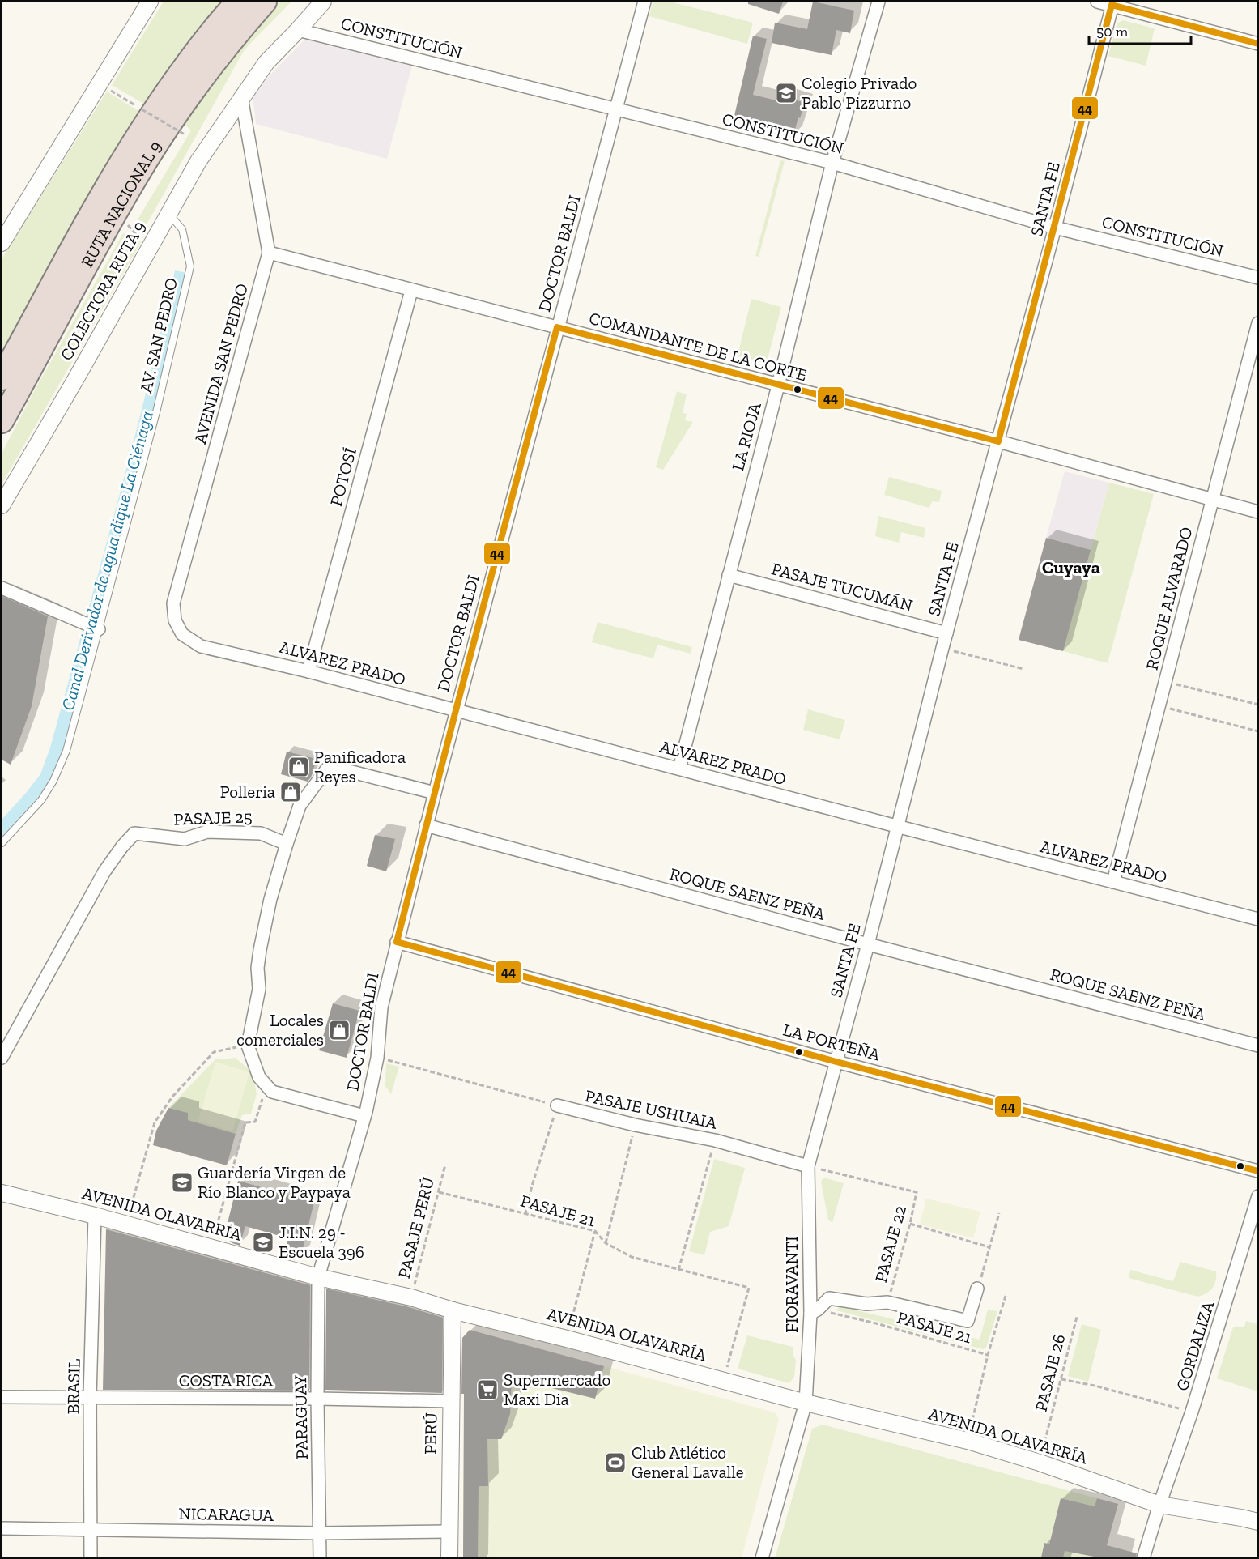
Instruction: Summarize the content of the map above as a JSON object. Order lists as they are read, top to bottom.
{
  "streets": {
    "highway": ["RUTA NACIONAL 9"],
    "street": [
      "CONSTITUCIÓN",
      "SANTA FE",
      "DOCTOR BALDI",
      "COLECTORA RUTA 9",
      "COMANDANTE DE LA CORTE",
      "AVENIDA SAN PEDRO",
      "LA RIOJA",
      "POTOSÍ",
      "PASAJE TUCUMÁN",
      "ROQUE ALVARADO",
      "ALVAREZ PRADO",
      "PASAJE 25",
      "ROQUE SAENZ PEÑA",
      "LA PORTEÑA",
      "PASAJE USHUAIA",
      "AVENIDA OLAVARRÍA",
      "FIORAVANTI",
      "GORDALIZA",
      "COSTA RICA",
      "BRASIL",
      "PARAGUAY",
      "PERÚ",
      "NICARAGUA"
    ],
    "lane": ["AV. SAN PEDRO"],
    "path": [
      "PASAJE 21",
      "PASAJE PERÚ",
      "PASAJE 22",
      "PASAJE 26"
    ]
  },
  "crossings": [
    ["CONSTITUCIÓN", "SANTA FE"],
    ["CONSTITUCIÓN", "DOCTOR BALDI"],
    ["CONSTITUCIÓN", "COLECTORA RUTA 9"],
    ["CONSTITUCIÓN", "LA RIOJA"],
    ["SANTA FE", "COMANDANTE DE LA CORTE"],
    ["SANTA FE", "PASAJE TUCUMÁN"],
    ["SANTA FE", "ALVAREZ PRADO"],
    ["SANTA FE", "ROQUE SAENZ PEÑA"],
    ["SANTA FE", "LA PORTEÑA"],
    ["SANTA FE", "PASAJE USHUAIA"],
    ["SANTA FE", "PASAJE 22"],
    ["SANTA FE", "FIORAVANTI"],
    ["DOCTOR BALDI", "COMANDANTE DE LA CORTE"],
    ["DOCTOR BALDI", "ALVAREZ PRADO"],
    ["DOCTOR BALDI", "ROQUE SAENZ PEÑA"],
    ["DOCTOR BALDI", "LA PORTEÑA"],
    ["DOCTOR BALDI", "AVENIDA OLAVARRÍA"],
    ["DOCTOR BALDI", "PARAGUAY"],
    ["COLECTORA RUTA 9", "AV. SAN PEDRO"],
    ["COLECTORA RUTA 9", "AVENIDA SAN PEDRO"],
    ["COMANDANTE DE LA CORTE", "AVENIDA SAN PEDRO"],
    ["COMANDANTE DE LA CORTE", "LA RIOJA"],
    ["COMANDANTE DE LA CORTE", "POTOSÍ"],
    ["COMANDANTE DE LA CORTE", "ROQUE ALVARADO"],
    ["AVENIDA SAN PEDRO", "ALVAREZ PRADO"],
    ["LA RIOJA", "PASAJE TUCUMÁN"],
    ["LA RIOJA", "ALVAREZ PRADO"],
    ["POTOSÍ", "ALVAREZ PRADO"],
    ["ROQUE ALVARADO", "ALVAREZ PRADO"],
    ["PASAJE USHUAIA", "PASAJE 22"],
    ["PASAJE USHUAIA", "FIORAVANTI"],
    ["PASAJE 21", "AVENIDA OLAVARRÍA"],
    ["PASAJE 21", "PASAJE PERÚ"],
    ["PASAJE 21", "FIORAVANTI"],
    ["AVENIDA OLAVARRÍA", "PASAJE PERÚ"],
    ["AVENIDA OLAVARRÍA", "FIORAVANTI"],
    ["AVENIDA OLAVARRÍA", "GORDALIZA"],
    ["AVENIDA OLAVARRÍA", "PASAJE 26"],
    ["AVENIDA OLAVARRÍA", "BRASIL"],
    ["AVENIDA OLAVARRÍA", "PARAGUAY"],
    ["AVENIDA OLAVARRÍA", "PERÚ"],
    ["PASAJE 22", "FIORAVANTI"],
    ["COSTA RICA", "BRASIL"],
    ["COSTA RICA", "PARAGUAY"],
    ["COSTA RICA", "PERÚ"],
    ["BRASIL", "NICARAGUA"],
    ["PARAGUAY", "NICARAGUA"],
    ["PERÚ", "NICARAGUA"]
  ],
  "districts": ["Cuyaya"],
  "water": ["Canal Derivador de agua dique La Ciénaga"],
  "places": {
    "school or university": ["Colegio Privado Pablo Pizzurno", "Guardería Virgen de Río Blanco y Paypaya", "J.I.N. 29 - Escuela 396"],
    "shop": ["Panificadora Reyes", "Polleria", "Locales comerciales"],
    "supermarket": ["Supermercado Maxi Dia"],
    "sports": ["Club Atlético General Lavalle"]
  },
  "lines": ["transit line 44"],
  "scale_bar": "50 m"
}
